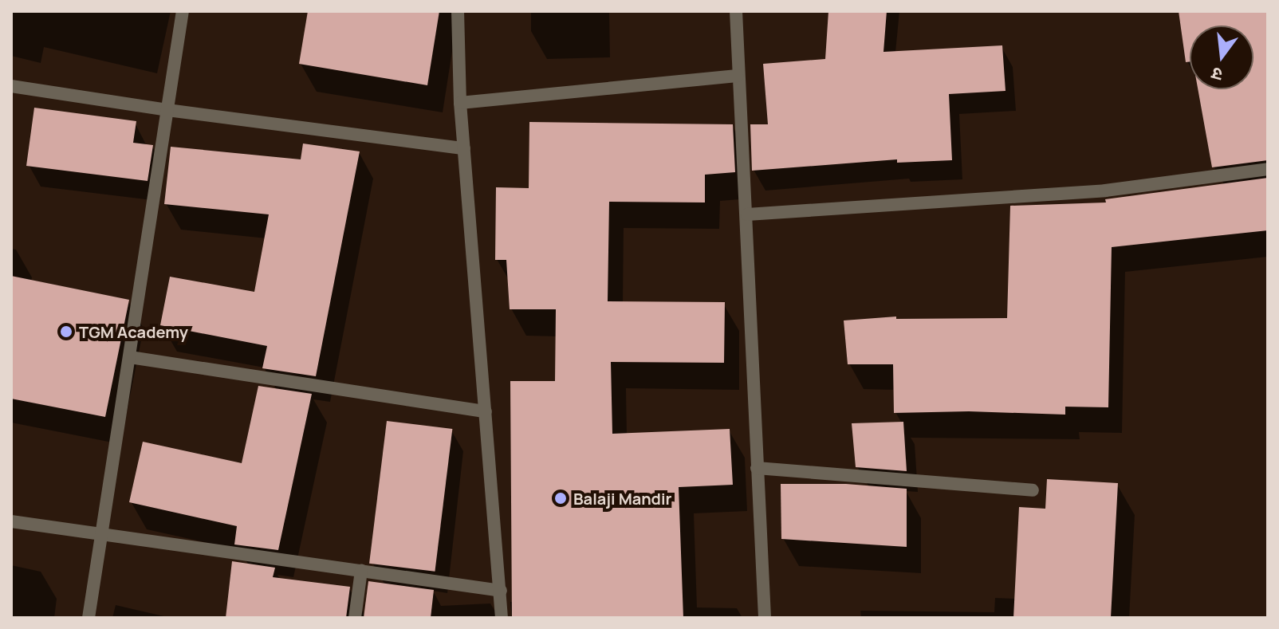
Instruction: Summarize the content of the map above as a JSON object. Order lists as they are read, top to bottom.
{
  "places": ["TGM Academy", "Balaji Mandir"],
  "north": "bottom"
}
